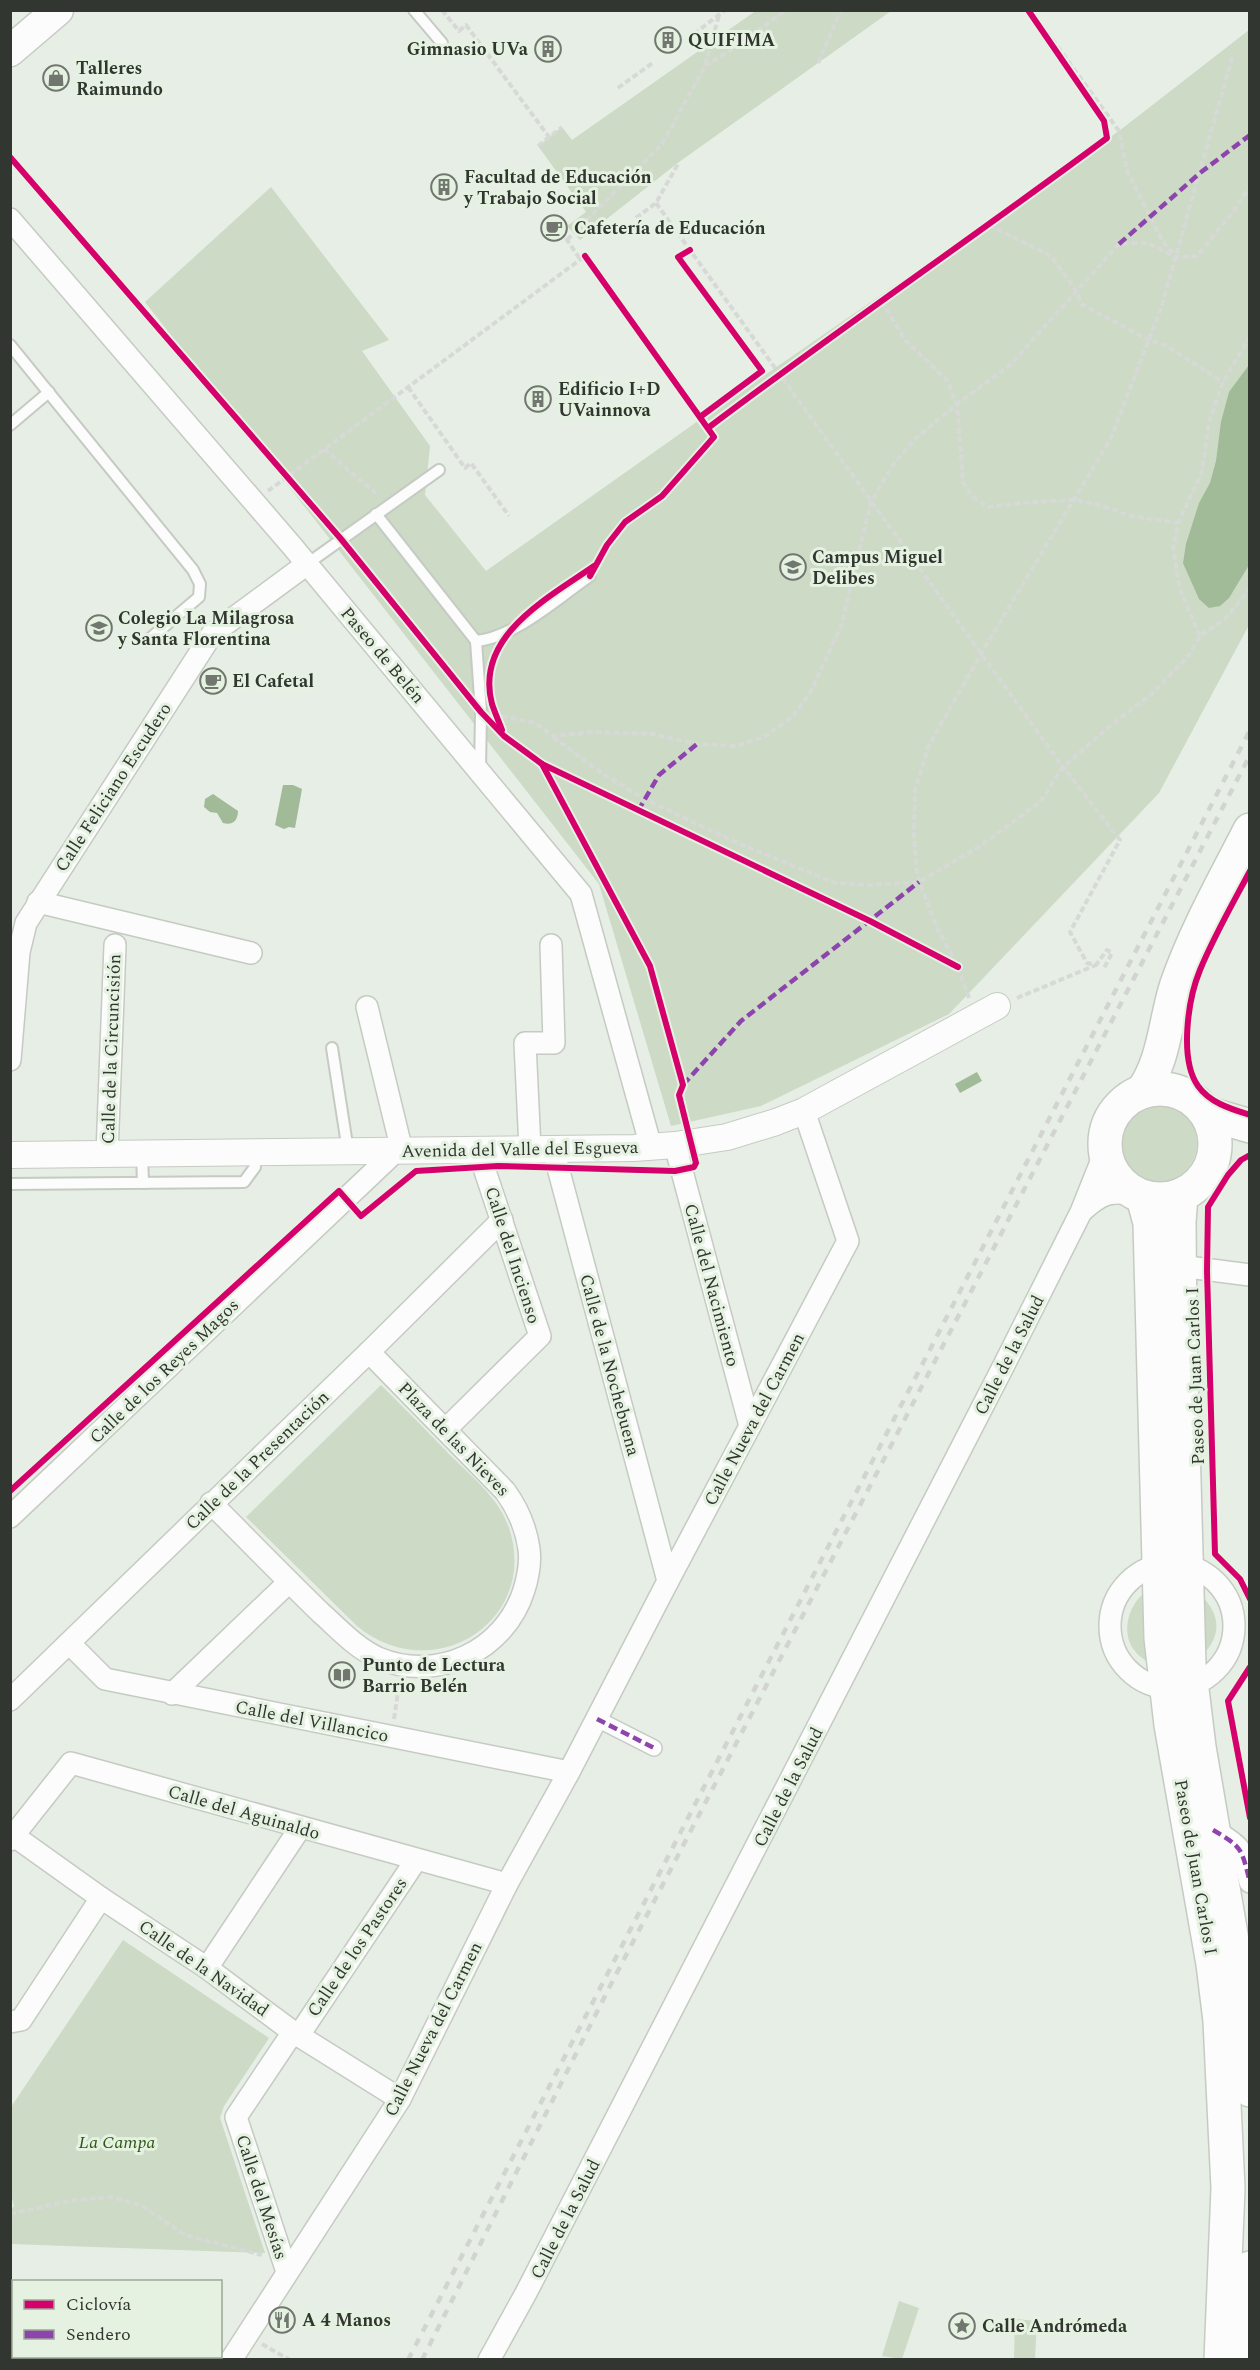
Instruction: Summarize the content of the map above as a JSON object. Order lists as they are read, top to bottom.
{
  "streets": {
    "main road": ["Paseo de Juan Carlos I"],
    "street": [
      "Paseo de Belén",
      "Calle Feliciano Escudero",
      "Calle de la Circuncisión",
      "Avenida del Valle del Esgueva",
      "Calle del Incienso",
      "Calle del Nacimiento",
      "Calle de la Salud",
      "Calle de la Nochebuena",
      "Calle de los Reyes Magos",
      "Calle Nueva del Carmen",
      "Plaza de las Nieves",
      "Calle de la Presentación",
      "Calle del Villancico",
      "Calle del Aguinaldo",
      "Calle de los Pastores",
      "Calle de la Navidad",
      "Calle del Mesías"
    ]
  },
  "crossings": [
    ["Paseo de Belén", "Calle Feliciano Escudero"],
    ["Paseo de Belén", "Avenida del Valle del Esgueva"],
    ["Paseo de Belén", "Calle del Nacimiento"],
    ["Calle de la Circuncisión", "Avenida del Valle del Esgueva"],
    ["Avenida del Valle del Esgueva", "Calle del Incienso"],
    ["Avenida del Valle del Esgueva", "Calle del Nacimiento"],
    ["Avenida del Valle del Esgueva", "Calle de la Nochebuena"],
    ["Avenida del Valle del Esgueva", "Calle de los Reyes Magos"],
    ["Avenida del Valle del Esgueva", "Calle Nueva del Carmen"],
    ["Calle del Incienso", "Plaza de las Nieves"],
    ["Calle del Incienso", "Calle de la Presentación"],
    ["Calle del Nacimiento", "Calle Nueva del Carmen"],
    ["Calle de la Salud", "Paseo de Juan Carlos I"],
    ["Calle de la Nochebuena", "Calle Nueva del Carmen"],
    ["Calle Nueva del Carmen", "Calle del Villancico"],
    ["Calle Nueva del Carmen", "Calle del Aguinaldo"],
    ["Calle Nueva del Carmen", "Calle de la Navidad"],
    ["Calle Nueva del Carmen", "Calle del Mesías"],
    ["Plaza de las Nieves", "Calle de la Presentación"],
    ["Calle de la Presentación", "Calle del Villancico"],
    ["Calle del Aguinaldo", "Calle de los Pastores"],
    ["Calle del Aguinaldo", "Calle de la Navidad"],
    ["Calle de los Pastores", "Calle de la Navidad"],
    ["Calle de los Pastores", "Calle del Mesías"],
    ["Calle de la Navidad", "Calle del Mesías"]
  ],
  "parks": ["La Campa"],
  "places": {
    "building": [
      "QUIFIMA",
      "Gimnasio UVa",
      "Facultad de Educación y Trabajo Social",
      "Edificio I+D UVainnova"
    ],
    "shop": ["Talleres Raimundo"],
    "cafe": ["Cafetería de Educación", "El Cafetal"],
    "school or university": ["Campus Miguel Delibes", "Colegio La Milagrosa y Santa Florentina"],
    "library": ["Punto de Lectura Barrio Belén"],
    "restaurant": ["A 4 Manos"],
    "place": ["Calle Andrómeda"]
  },
  "legend": ["Ciclovía", "Sendero"]
}
